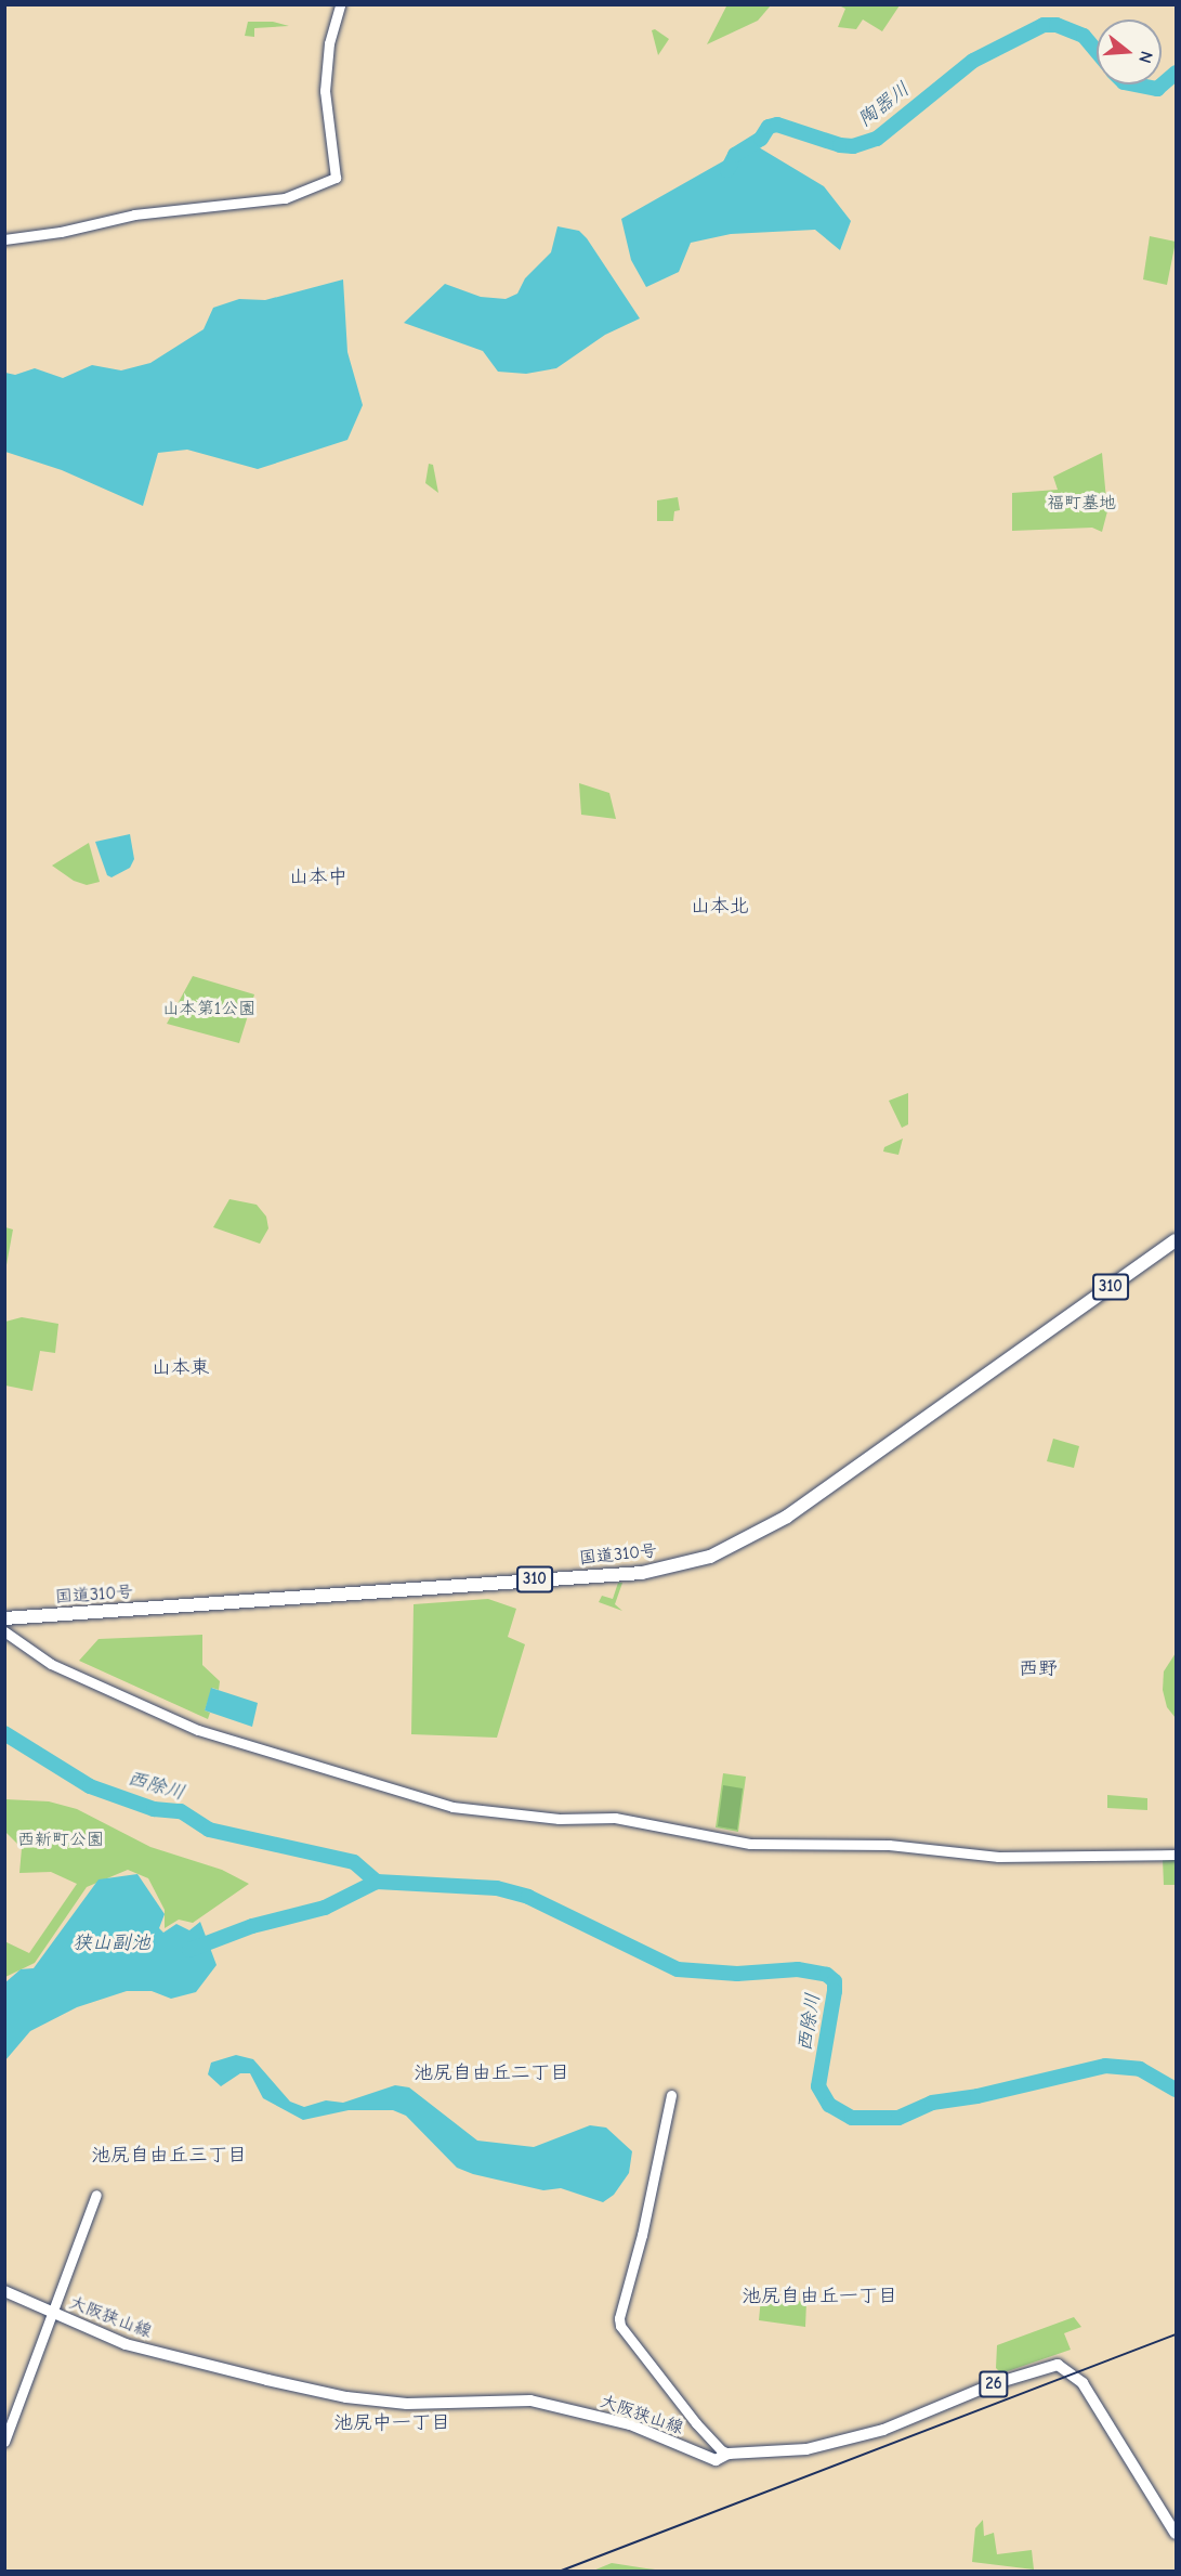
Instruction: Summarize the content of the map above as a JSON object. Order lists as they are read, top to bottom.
{
  "streets": {
    "highway": ["310", "国道310号"],
    "main road": ["大阪狭山線", "26"]
  },
  "districts": [
    "山本中",
    "山本北",
    "山本東",
    "西野",
    "池尻自由丘二丁目",
    "池尻自由丘三丁目",
    "池尻自由丘一丁目",
    "池尻中一丁目"
  ],
  "water": ["陶器川", "西除川", "狭山副池"],
  "parks": ["福町墓地", "山本第1公園", "西新町公園"],
  "north": "right"
}
